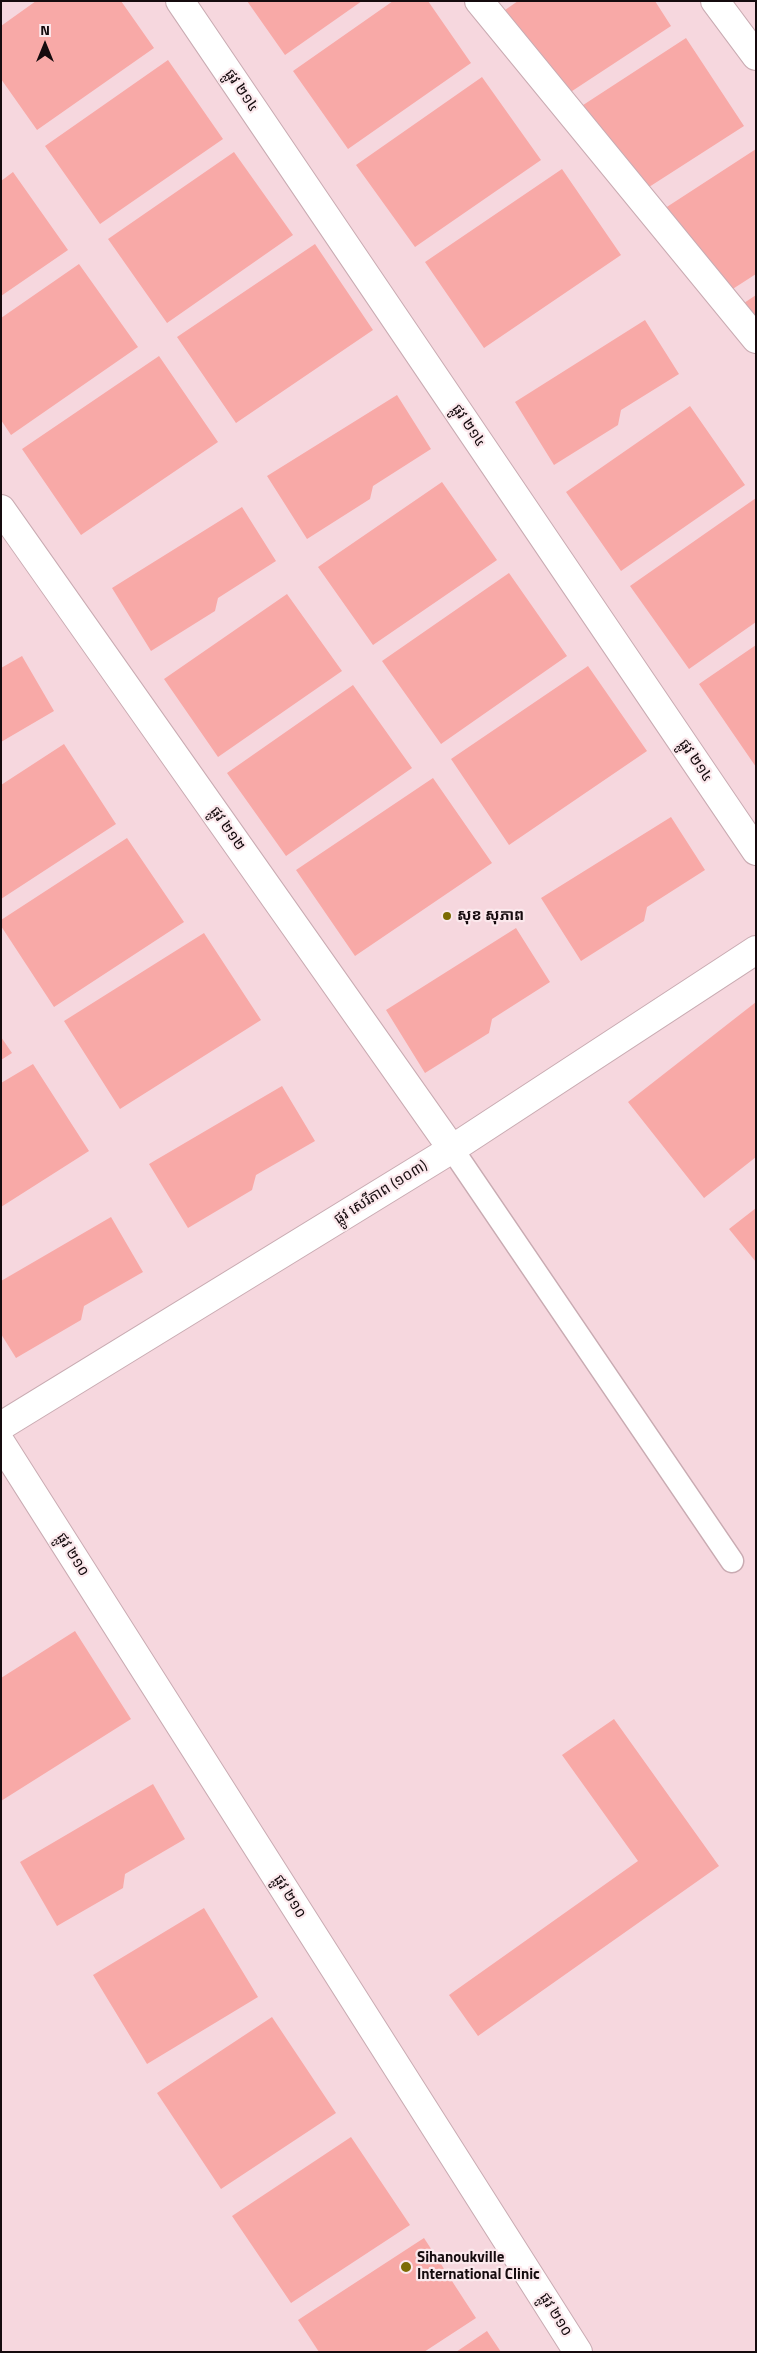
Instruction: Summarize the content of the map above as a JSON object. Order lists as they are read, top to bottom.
{
  "streets": {
    "street": [
      "ផ្លូវ ២១៤",
      "ផ្លូវ ២១២",
      "ផ្លូវ សេរីភាព (១០៣)",
      "ផ្លូវ ២១០"
    ]
  },
  "crossings": [
    ["ផ្លូវ ២១២", "ផ្លូវ សេរីភាព (១០៣)"]
  ],
  "places": ["សុខ សុភាព", "Sihanoukville International Clinic"],
  "north": "top"
}
